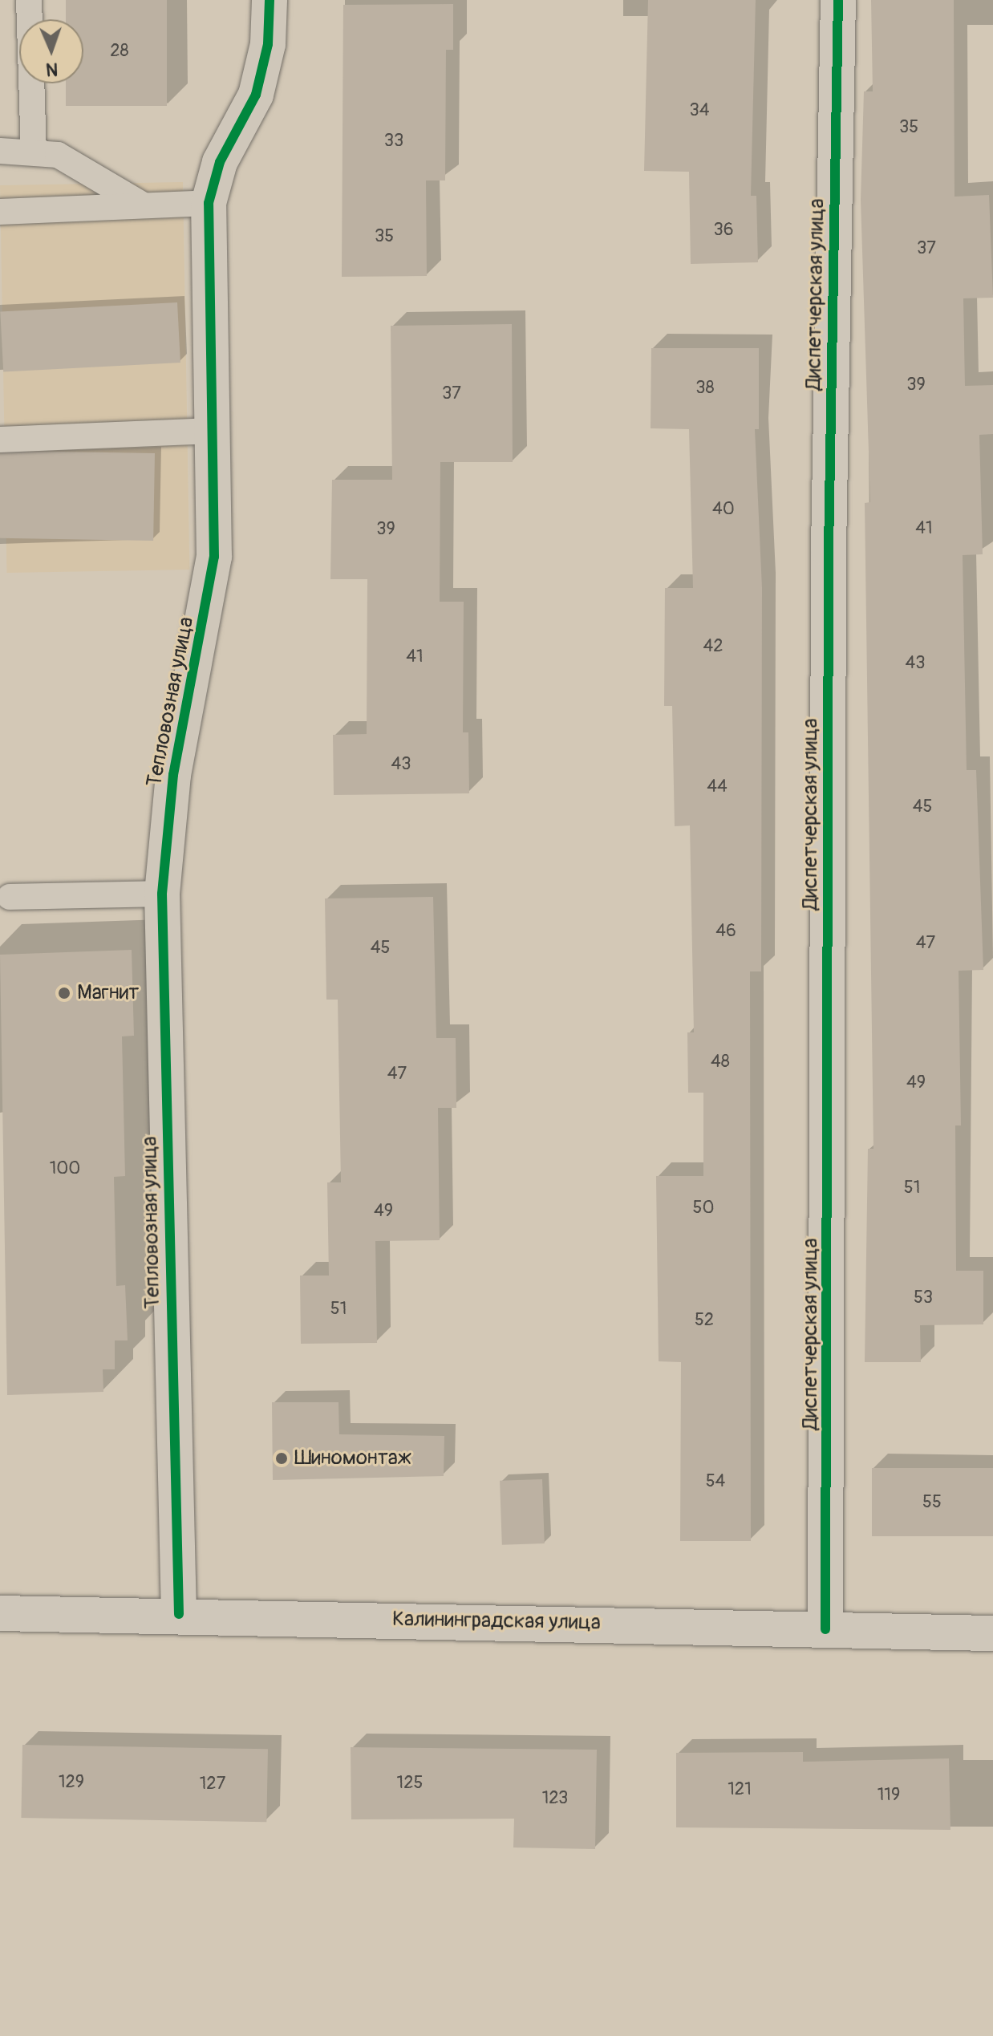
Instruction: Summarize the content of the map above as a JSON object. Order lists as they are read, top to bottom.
{
  "streets": {
    "street": ["Диспетчерская улица", "Тепловозная улица", "Калининградская улица"]
  },
  "crossings": [
    ["Диспетчерская улица", "Калининградская улица"],
    ["Тепловозная улица", "Калининградская улица"]
  ],
  "places": ["Магнит", "Шиномонтаж"],
  "house_numbers": [
    "28",
    "34",
    "35",
    "33",
    "36",
    "35",
    "37",
    "39",
    "38",
    "37",
    "40",
    "41",
    "39",
    "42",
    "41",
    "43",
    "43",
    "44",
    "45",
    "46",
    "47",
    "45",
    "48",
    "47",
    "49",
    "100",
    "51",
    "50",
    "49",
    "53",
    "51",
    "52",
    "54",
    "55",
    "129",
    "125",
    "127",
    "121",
    "119",
    "123"
  ],
  "north": "bottom"
}
